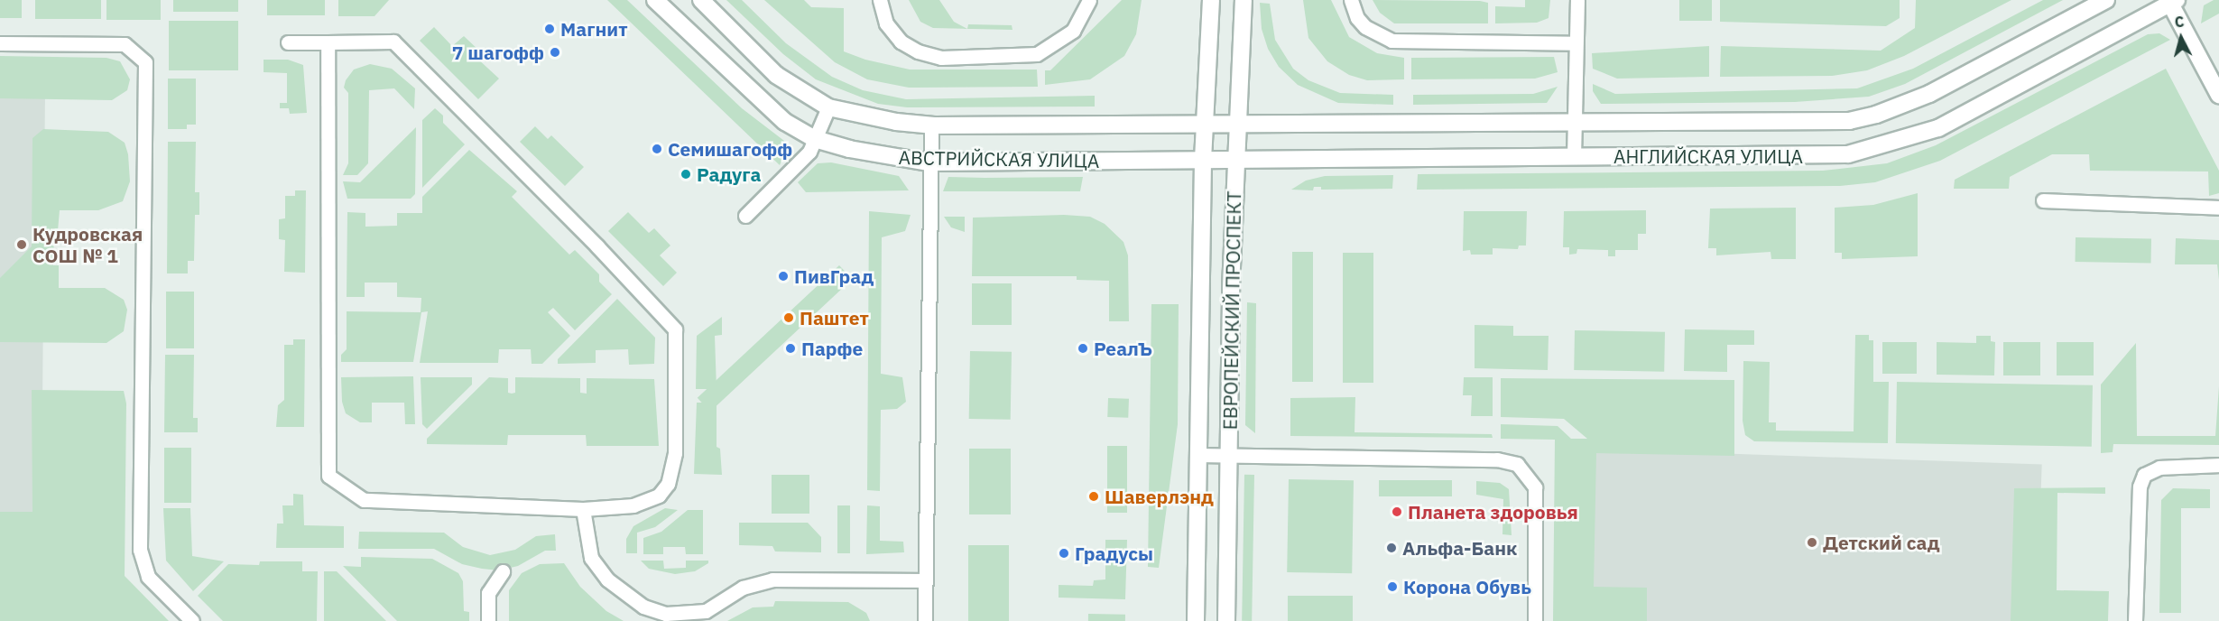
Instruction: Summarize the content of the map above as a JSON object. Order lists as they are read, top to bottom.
{
  "streets": {
    "street": ["АНГЛИЙСКАЯ УЛИЦА", "АВСТРИЙСКАЯ УЛИЦА", "ЕВРОПЕЙСКИЙ ПРОСПЕКТ"]
  },
  "crossings": [
    ["АНГЛИЙСКАЯ УЛИЦА", "АВСТРИЙСКАЯ УЛИЦА"],
    ["АНГЛИЙСКАЯ УЛИЦА", "ЕВРОПЕЙСКИЙ ПРОСПЕКТ"],
    ["АВСТРИЙСКАЯ УЛИЦА", "ЕВРОПЕЙСКИЙ ПРОСПЕКТ"]
  ],
  "places": [
    "Магнит",
    "7 шагофф",
    "Семишагофф",
    "Радуга",
    "Кудровская СОШ № 1",
    "ПивГрад",
    "Паштет",
    "Парфе",
    "РеалЪ",
    "Шаверлэнд",
    "Планета здоровья",
    "Детский сад",
    "Альфа-Банк",
    "Градусы",
    "Корона Обувь"
  ],
  "north": "top"
}
